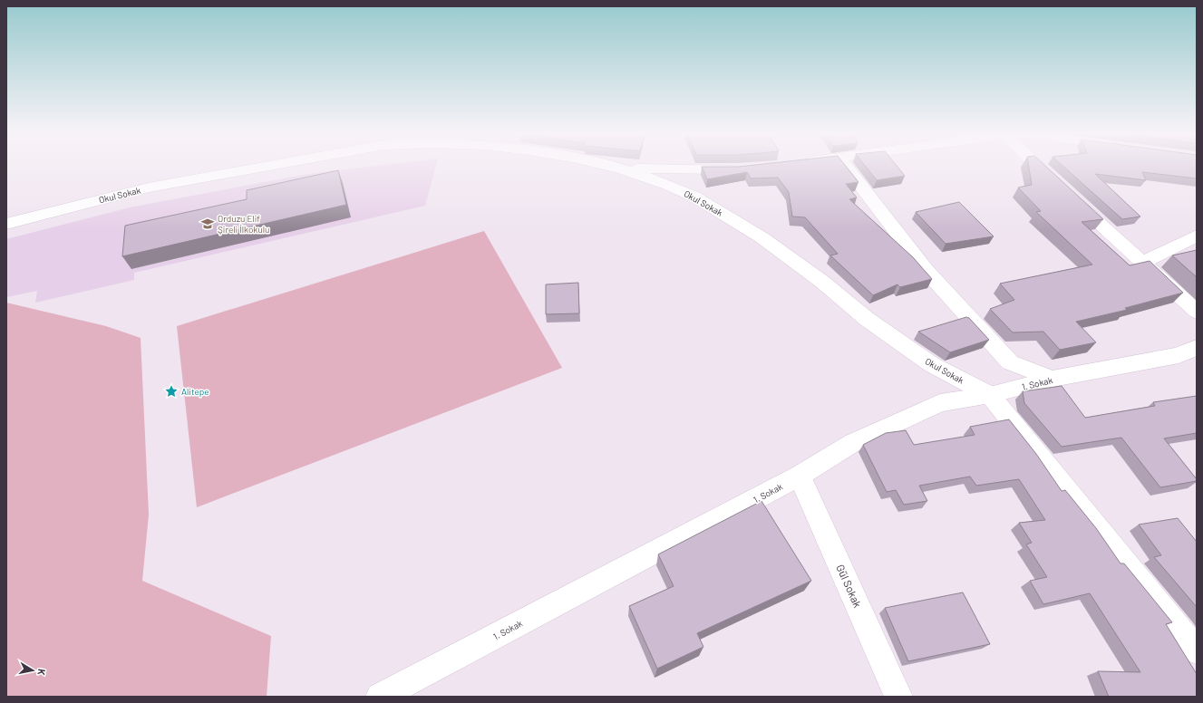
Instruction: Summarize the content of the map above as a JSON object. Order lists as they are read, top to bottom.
{
  "streets": {
    "street": ["Okul Sokak", "1. Sokak", "Gül Sokak"]
  },
  "crossings": [
    ["Okul Sokak", "1. Sokak"],
    ["1. Sokak", "Gül Sokak"]
  ],
  "places": {
    "school or university": ["Orduzu Elif Şireli İlkokulu"],
    "place": ["Alitepe"]
  },
  "north": "right"
}
